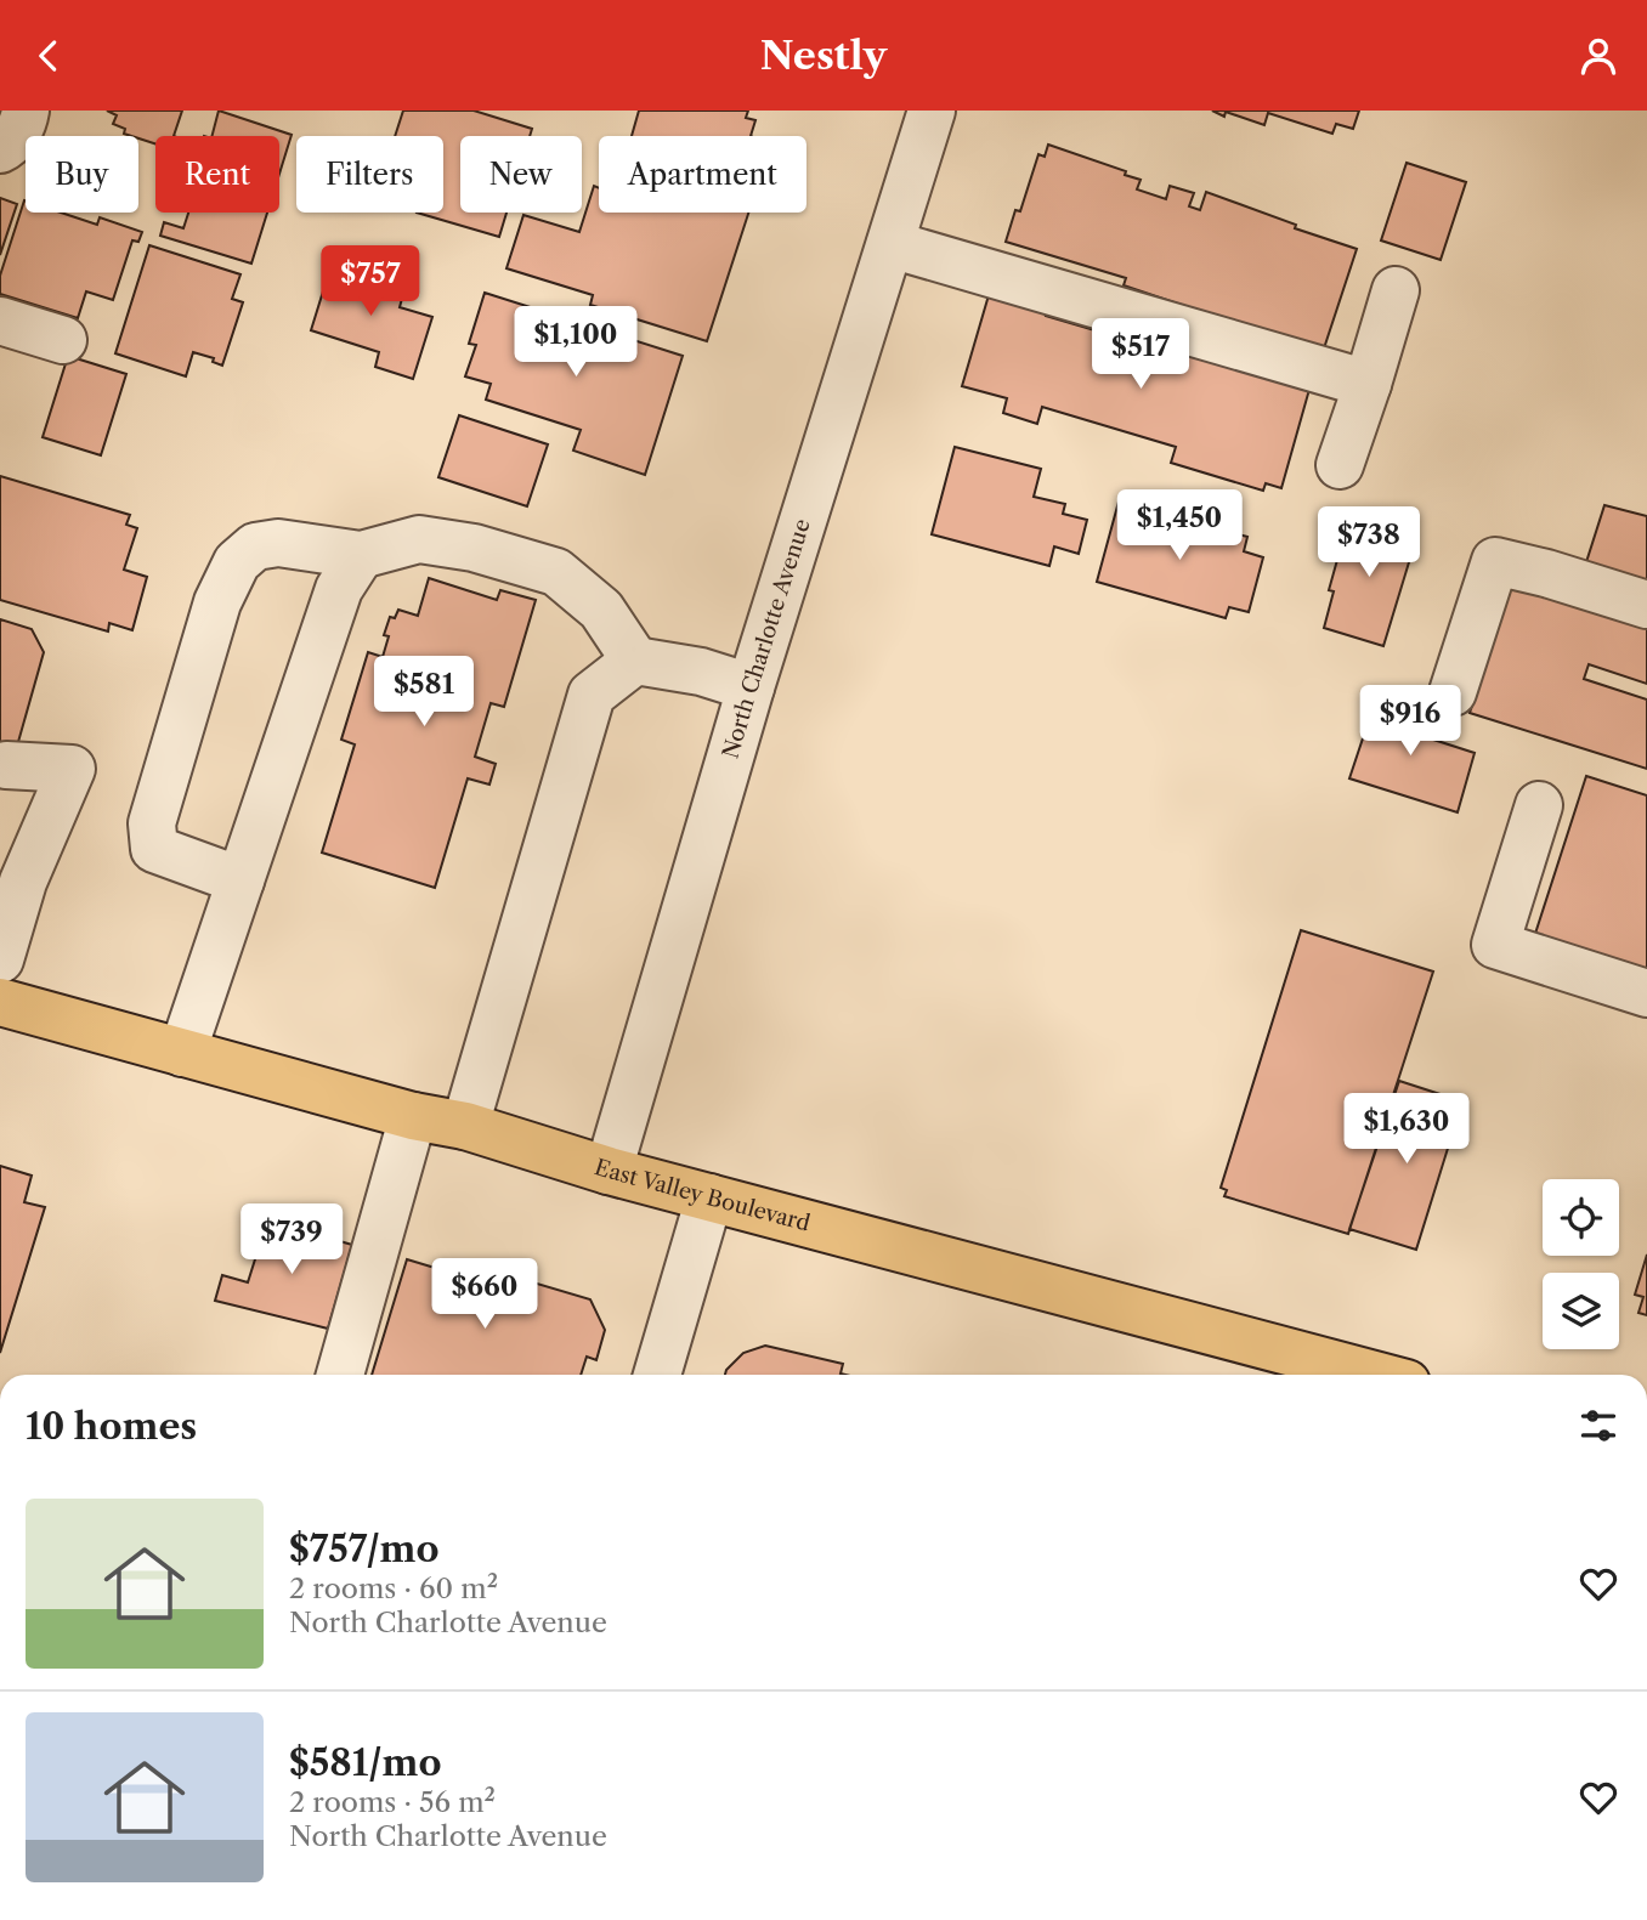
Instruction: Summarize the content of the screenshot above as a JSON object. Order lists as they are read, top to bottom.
{
  "streets": {
    "main road": ["East Valley Boulevard"],
    "street": ["North Charlotte Avenue"]
  },
  "crossings": [
    ["North Charlotte Avenue", "East Valley Boulevard"]
  ],
  "page": {
    "header": "Nestly",
    "chip": [
      "Buy",
      "Rent",
      "Filters",
      "New",
      "Apartment"
    ],
    "price": [
      "$757",
      "$1,100",
      "$517",
      "$1,450",
      "$738",
      "$581",
      "$916",
      "$1,630",
      "$739",
      "$660"
    ],
    "heading": "10 homes",
    "list": [
      {
        "name": "$757/mo",
        "note": "2 rooms · 60 m² · North Charlotte Avenue"
      },
      {
        "name": "$581/mo",
        "note": "2 rooms · 56 m² · North Charlotte Avenue"
      }
    ]
  }
}
